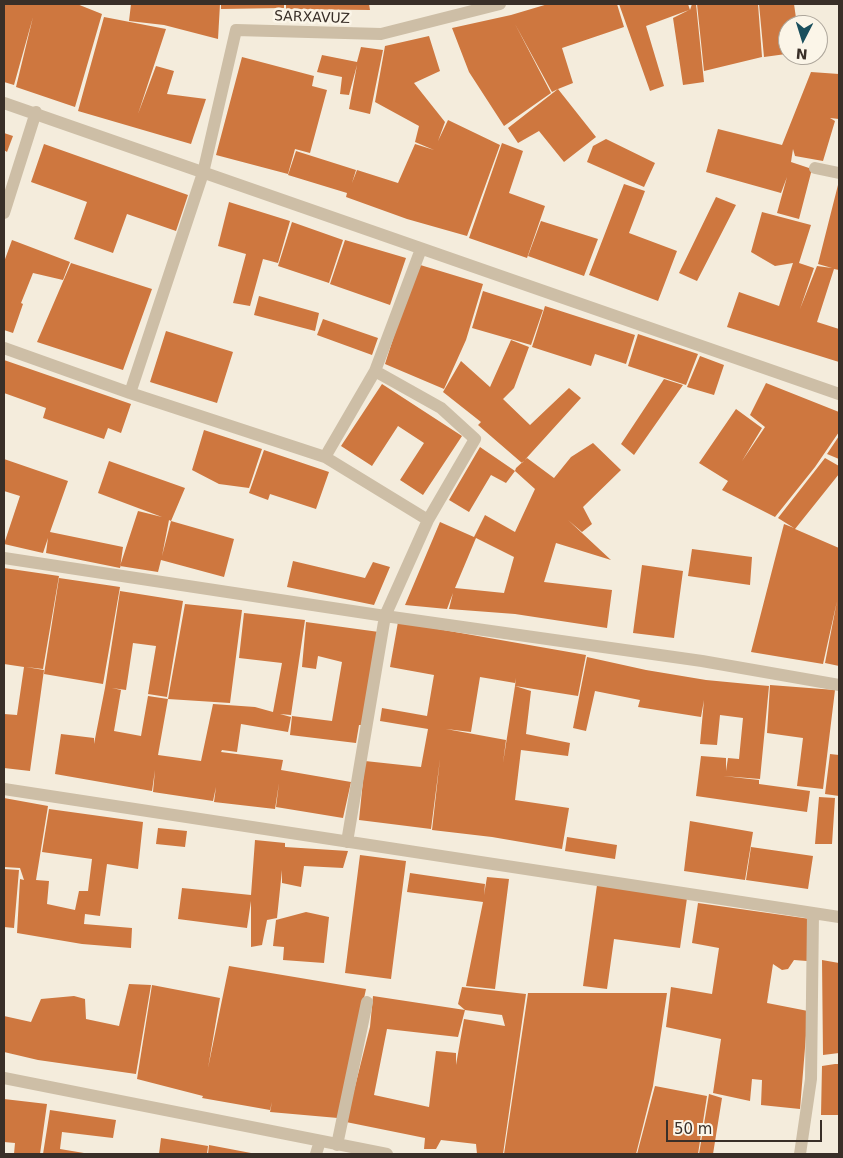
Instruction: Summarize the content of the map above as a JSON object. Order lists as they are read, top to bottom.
{
  "streets": {
    "street": ["SARXAVUZ"]
  },
  "scale_bar": "50 m",
  "north": "bottom"
}
